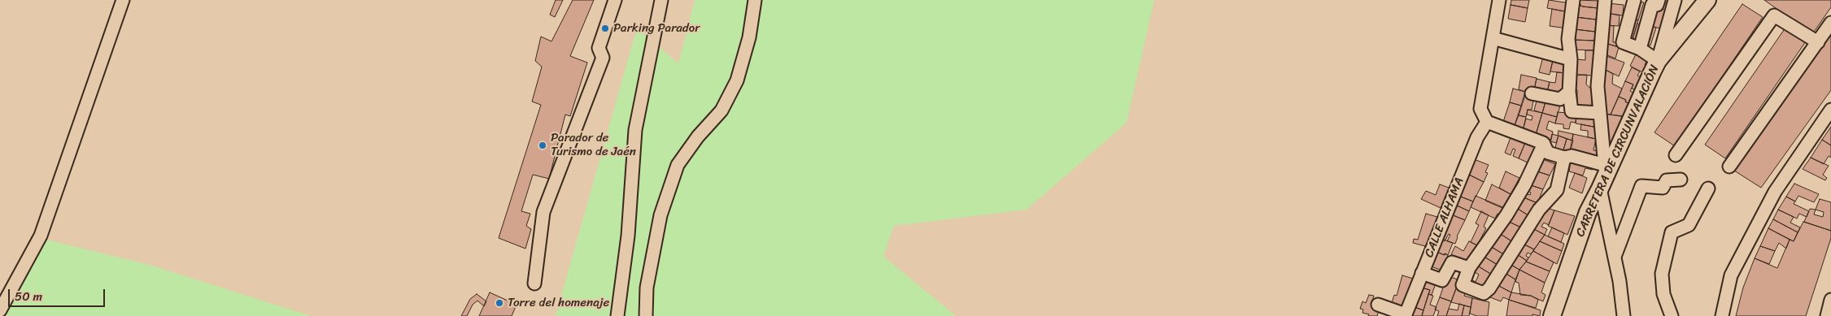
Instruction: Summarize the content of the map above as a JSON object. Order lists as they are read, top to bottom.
{
  "streets": {
    "main road": ["CARRETERA DE CIRCUNVALACIÓN"],
    "street": ["CALLE ALHAMA"]
  },
  "places": ["Parking Parador", "Parador de Turismo de Jaén", "Torre del homenaje"],
  "scale_bar": "50 m"
}
